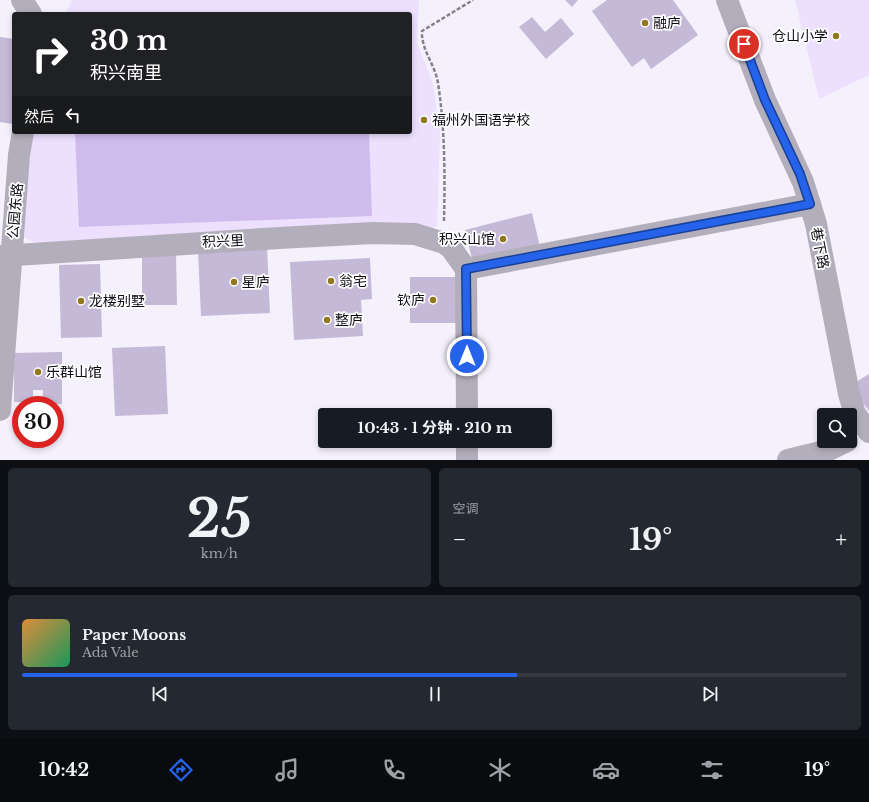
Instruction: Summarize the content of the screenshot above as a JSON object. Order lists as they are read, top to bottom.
{
  "streets": {
    "street": ["公园东路", "积兴里", "巷下路"]
  },
  "crossings": [
    ["公园东路", "积兴里"]
  ],
  "places": [
    "融庐",
    "仓山小学",
    "福州外国语学校",
    "积兴山馆",
    "翁宅",
    "星庐",
    "钦庐",
    "龙楼别墅",
    "整庐",
    "乐群山馆"
  ],
  "page": {
    "turn": ["30 m", "积兴南里"],
    "then": "然后",
    "limit": "30",
    "trip": "10:43 · 1 分钟 · 210 m",
    "tile": [
      ["25", "km/h"],
      "空调"
    ],
    "heat": ["−", "19°", "+"],
    "song": ["Paper Moons", "Ada Vale"],
    "tabs": ["10:42", "19°"]
  }
}
